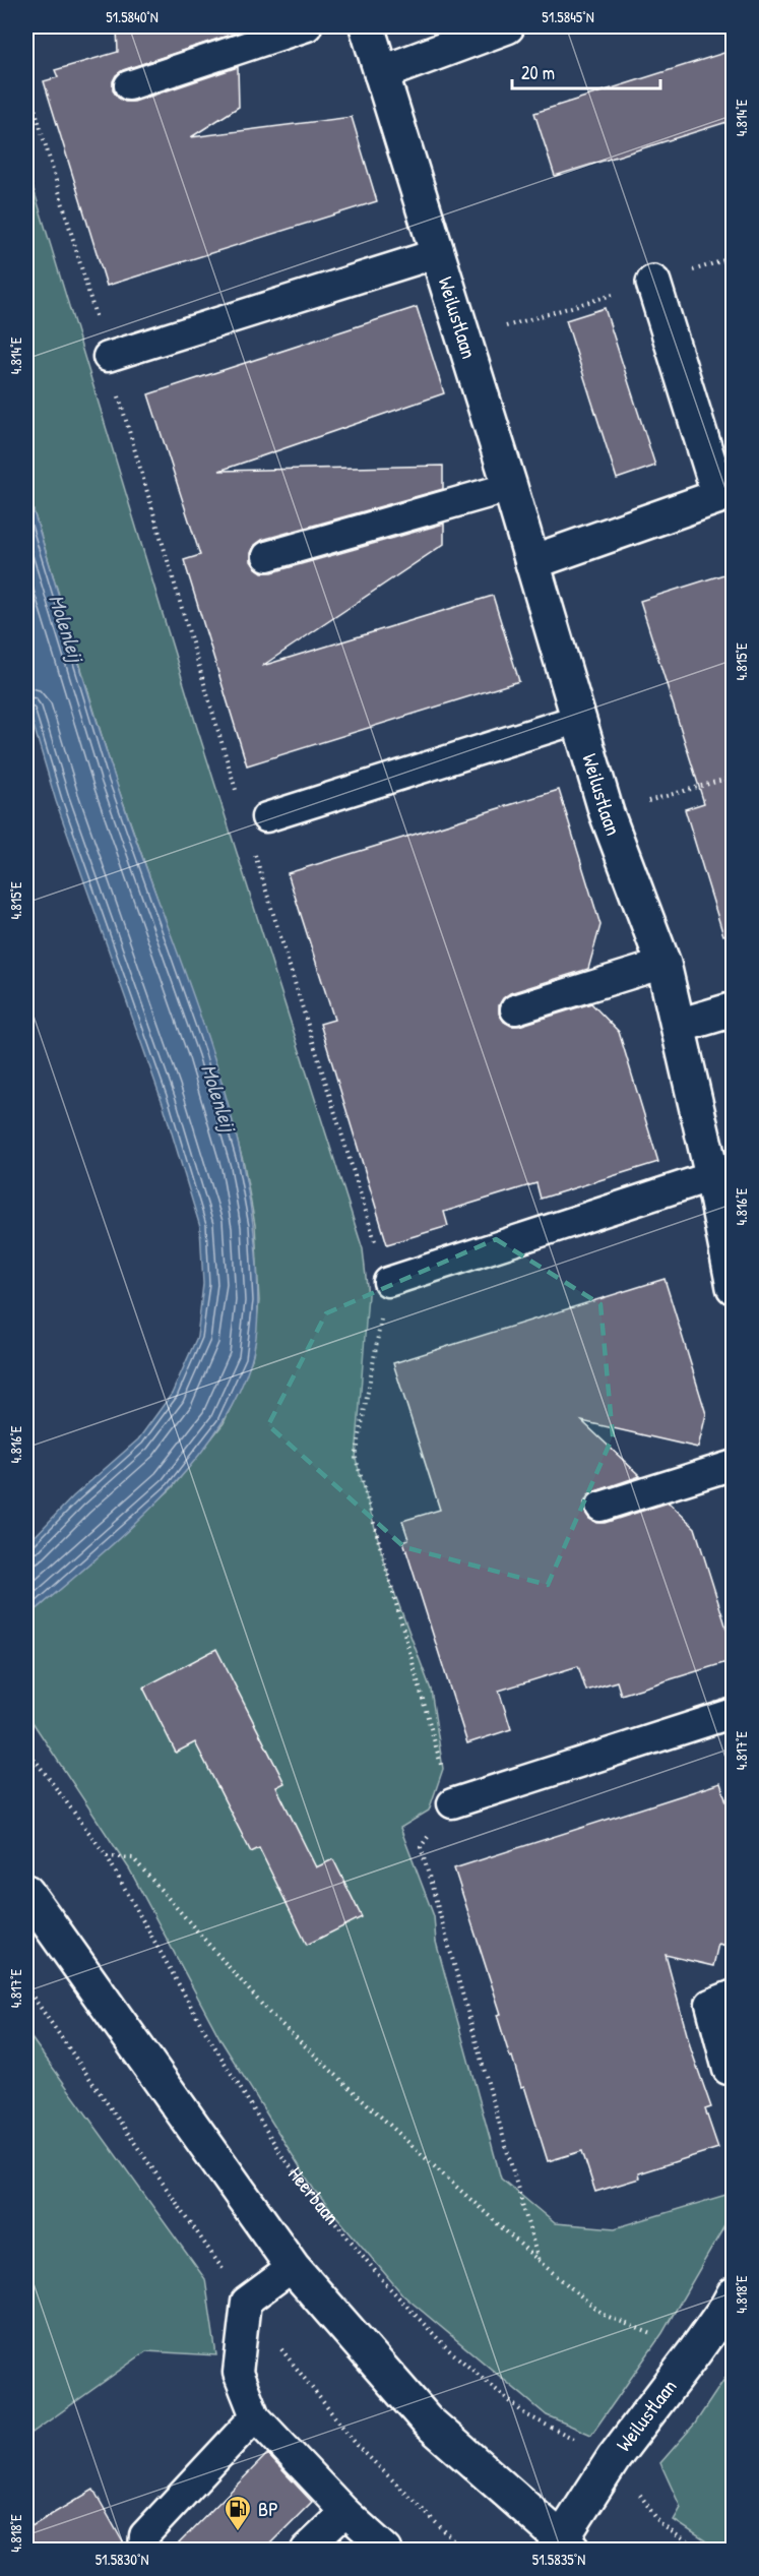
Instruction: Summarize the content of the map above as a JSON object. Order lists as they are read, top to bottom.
{
  "streets": {
    "street": ["Weilustlaan"],
    "path": ["Heerbaan"]
  },
  "crossings": [
    ["Weilustlaan", "Heerbaan"]
  ],
  "water": ["Molenleij"],
  "places": {
    "fuel station": ["BP"]
  },
  "scale_bar": "20 m",
  "coordinates": [
    "51.5840°N",
    "51.5845°N",
    "4.814°E",
    "4.815°E",
    "4.816°E",
    "4.817°E",
    "4.818°E",
    "51.5830°N",
    "51.5835°N"
  ]
}
